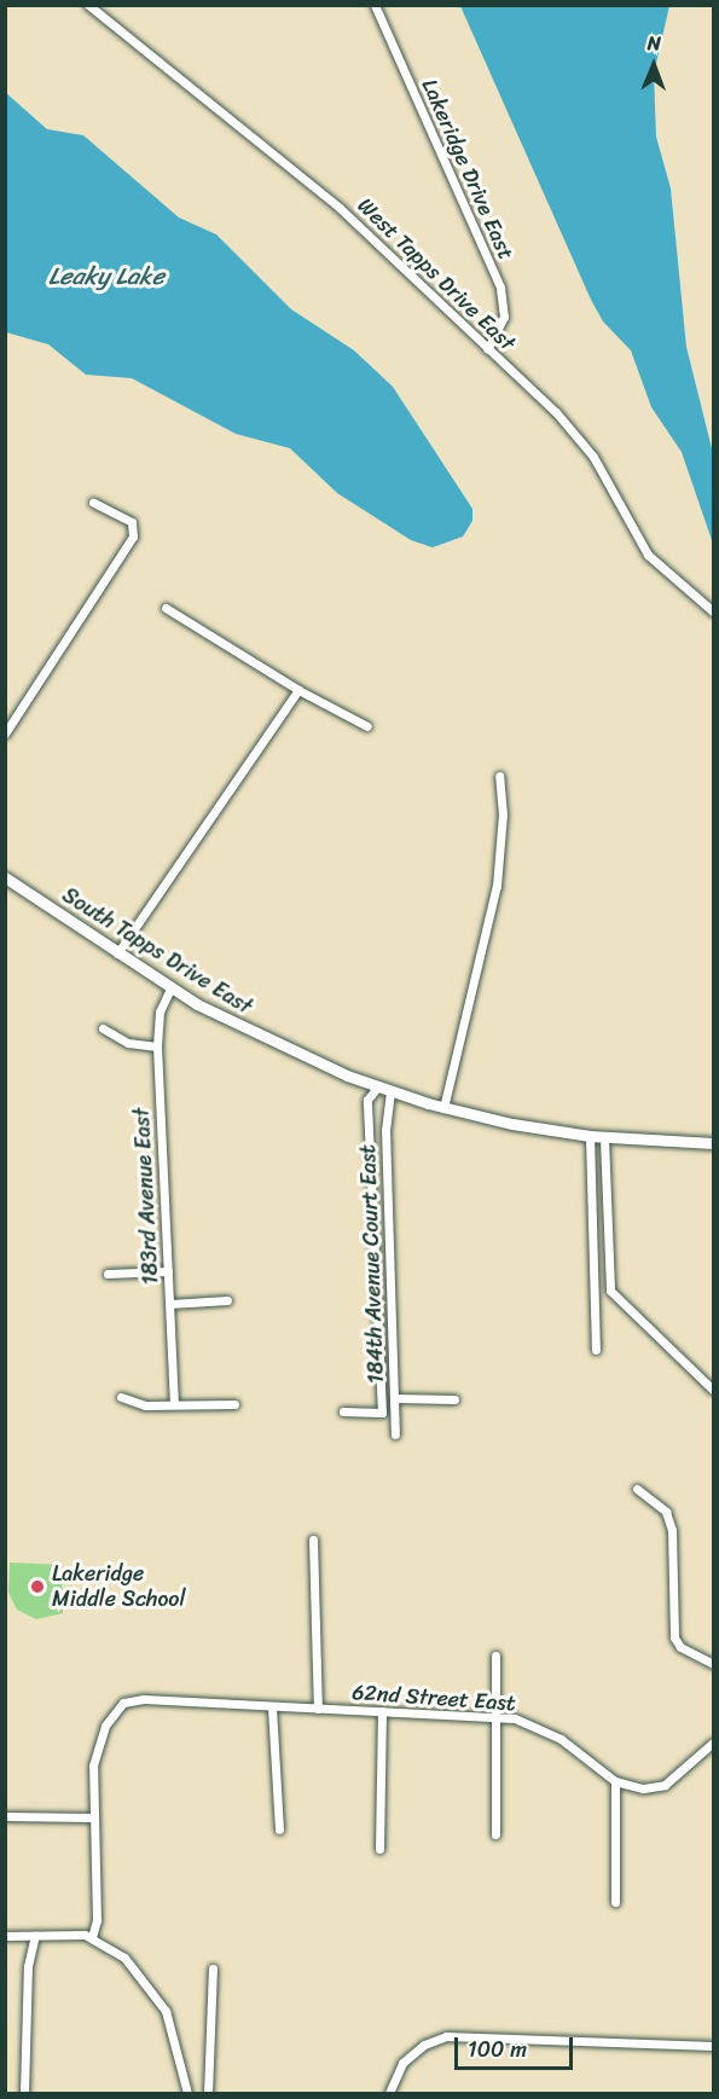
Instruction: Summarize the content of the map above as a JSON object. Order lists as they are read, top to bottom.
{
  "streets": {
    "street": [
      "Lakeridge Drive East",
      "West Tapps Drive East",
      "South Tapps Drive East",
      "183rd Avenue East",
      "184th Avenue Court East",
      "62nd Street East"
    ]
  },
  "crossings": [
    ["Lakeridge Drive East", "West Tapps Drive East"],
    ["South Tapps Drive East", "183rd Avenue East"],
    ["South Tapps Drive East", "184th Avenue Court East"]
  ],
  "water": ["Leaky Lake"],
  "places": ["Lakeridge Middle School"],
  "scale_bar": "100 m",
  "north": "top"
}
